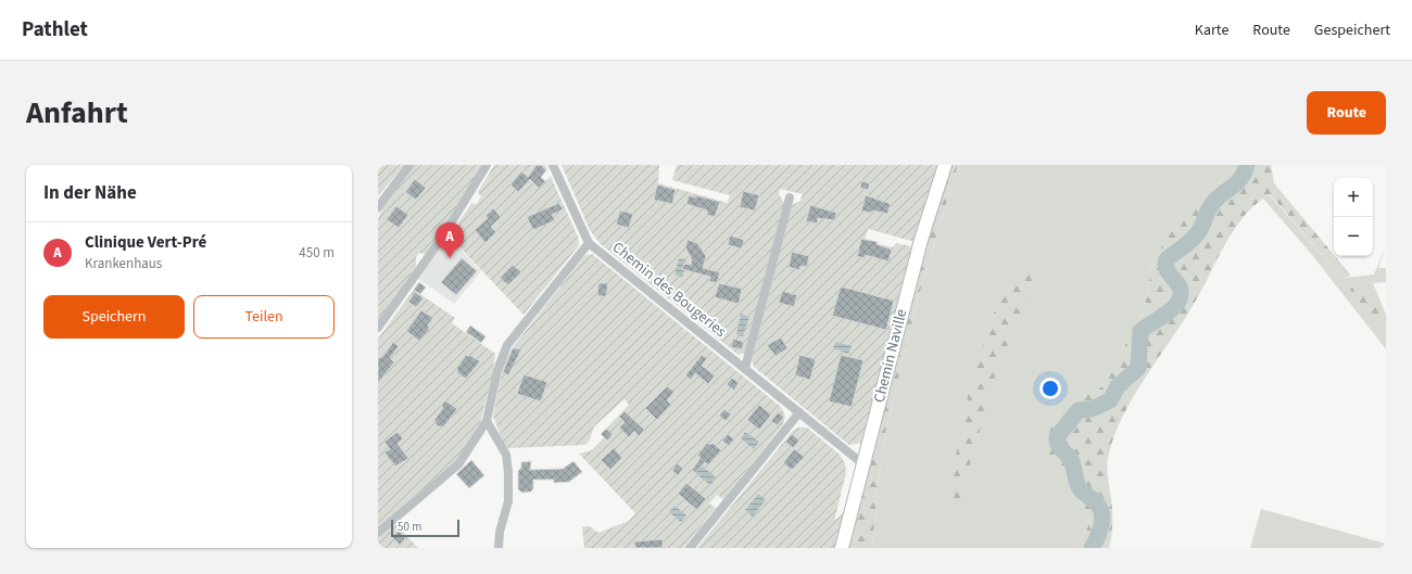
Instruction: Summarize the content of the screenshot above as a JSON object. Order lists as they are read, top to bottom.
{
  "streets": {
    "street": ["Chemin des Bougeries", "Chemin Naville"]
  },
  "crossings": [
    ["Chemin des Bougeries", "Chemin Naville"]
  ],
  "scale_bar": "50 m",
  "page": {
    "header": "Pathlet",
    "nav": ["Karte", "Route", "Gespeichert"],
    "title": "Anfahrt",
    "buttons": [
      "Route",
      ["Speichern", "Teilen"]
    ],
    "heading": "In der Nähe",
    "map_buttons": ["+", "−"],
    "list": [
      {
        "mark": "A",
        "name": "Clinique Vert-Pré",
        "note": "Krankenhaus",
        "value": "450 m"
      }
    ],
    "pins": "A",
    "scale": "50 m"
  }
}
